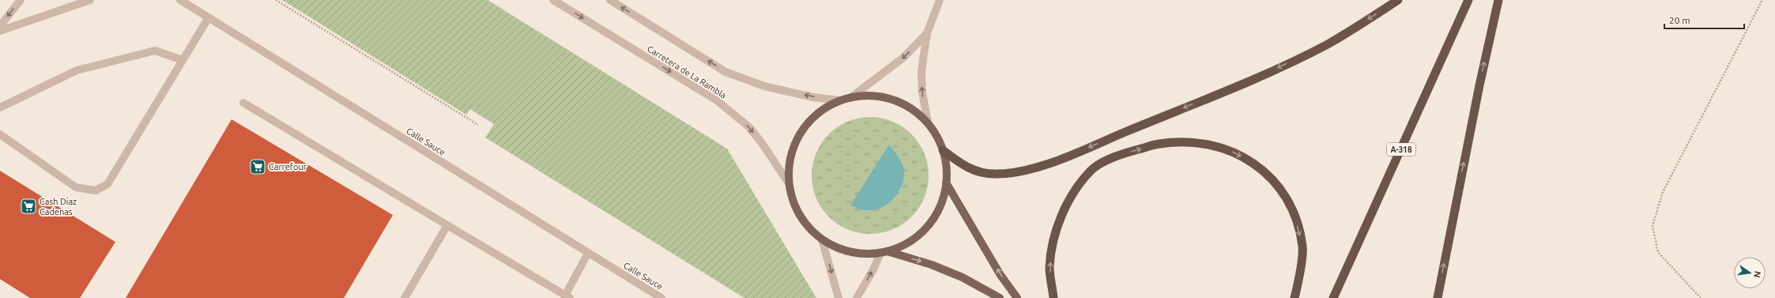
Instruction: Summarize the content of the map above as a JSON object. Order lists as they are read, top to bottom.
{
  "streets": {
    "highway": ["A-318"],
    "street": ["Carretera de La Rambla", "Calle Sauce"]
  },
  "places": {
    "supermarket": ["Carrefour", "Cash Diaz Cadenas"]
  },
  "scale_bar": "20 m",
  "north": "right"
}
